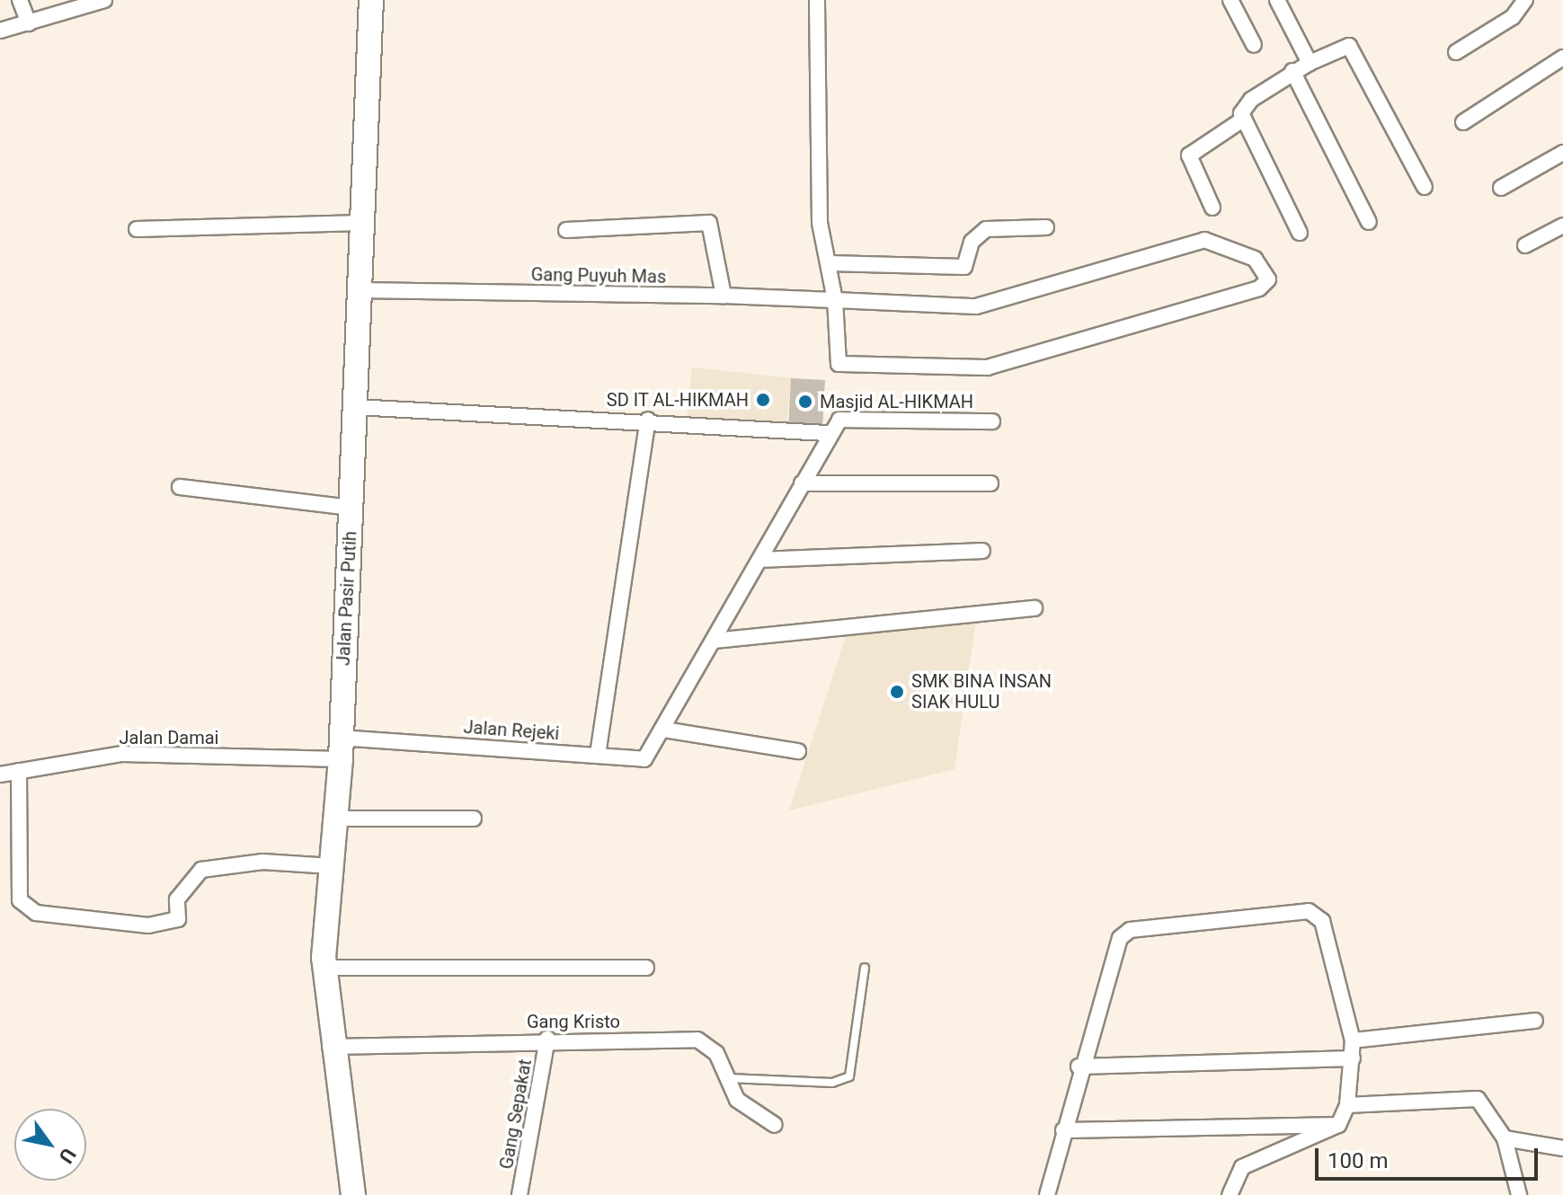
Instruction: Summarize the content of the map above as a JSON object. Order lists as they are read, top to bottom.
{
  "streets": {
    "highway": ["Jalan Pasir Putih"],
    "street": [
      "Gang Puyuh Mas",
      "Jalan Rejeki",
      "Jalan Damai",
      "Gang Kristo",
      "Gang Sepakat"
    ]
  },
  "crossings": [
    ["Gang Puyuh Mas", "Jalan Pasir Putih"],
    ["Jalan Pasir Putih", "Jalan Rejeki"],
    ["Jalan Pasir Putih", "Jalan Damai"],
    ["Jalan Pasir Putih", "Gang Kristo"],
    ["Jalan Rejeki", "Jalan Damai"],
    ["Gang Kristo", "Gang Sepakat"]
  ],
  "places": ["SD IT AL-HIKMAH", "Masjid AL-HIKMAH", "SMK BINA INSAN SIAK HULU"],
  "scale_bar": "100 m",
  "north": "bottom right"
}
